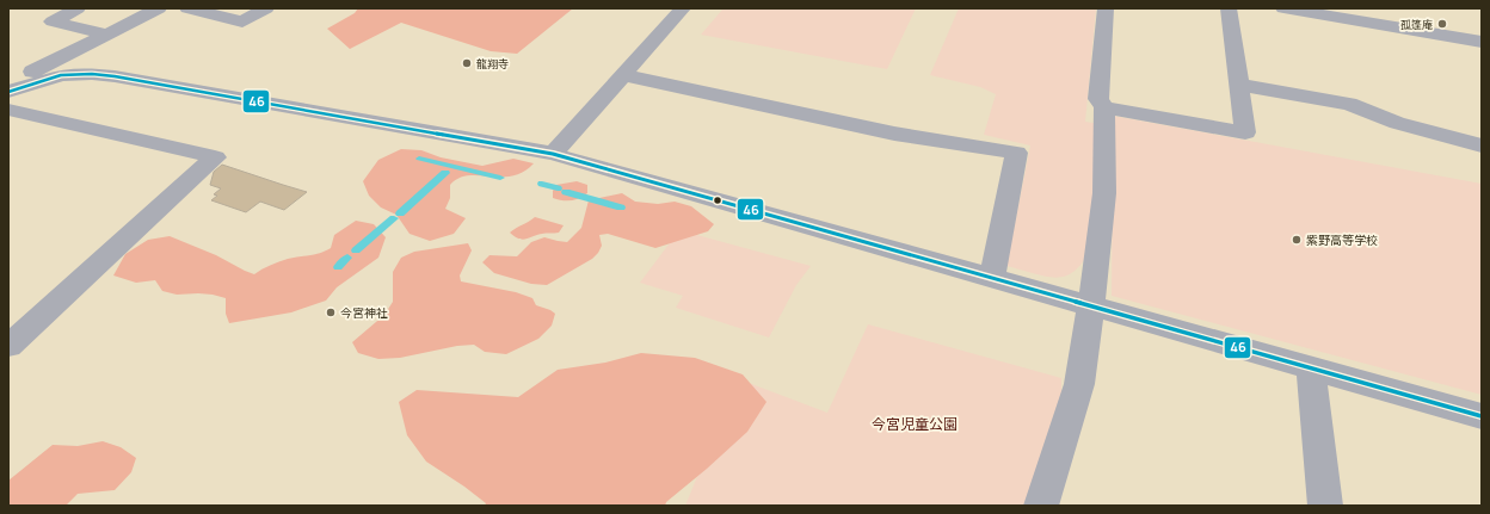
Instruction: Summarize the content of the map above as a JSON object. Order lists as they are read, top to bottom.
{
  "parks": ["今宮児童公園"],
  "places": [
    "孤篷庵",
    "龍翔寺",
    "紫野高等学校",
    "今宮神社"
  ],
  "lines": ["transit line 46"]
}
